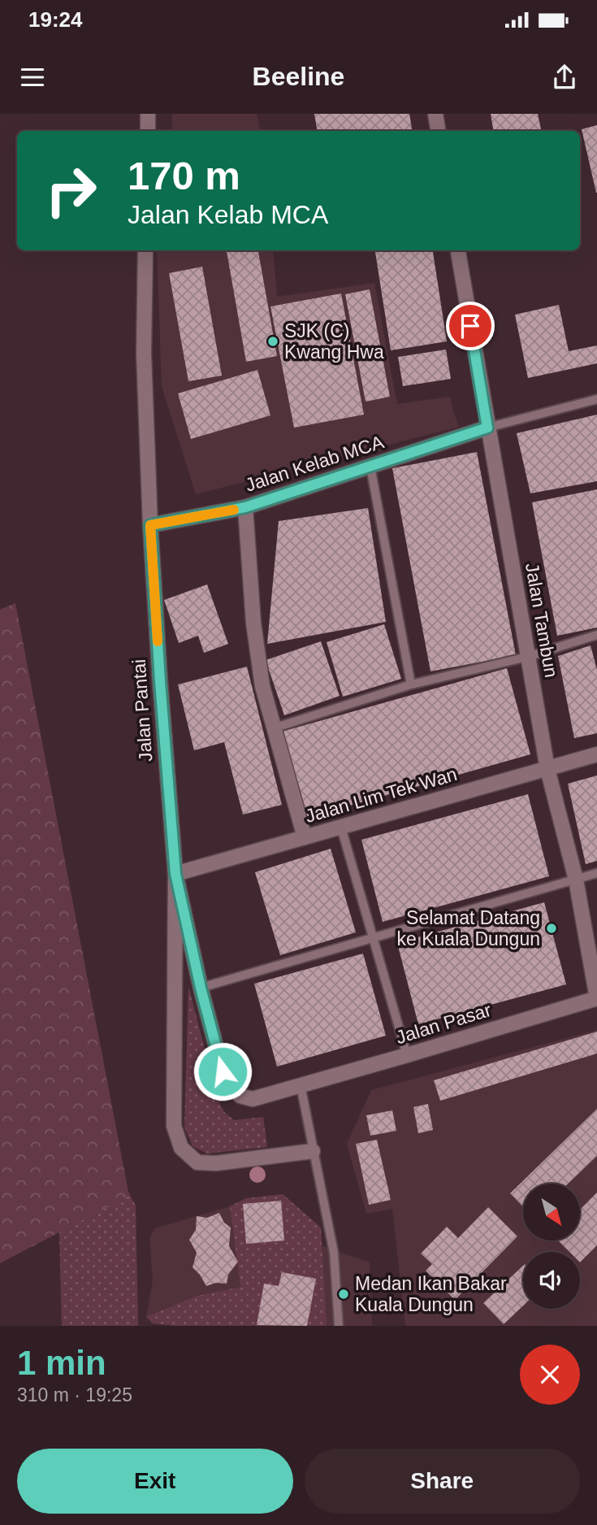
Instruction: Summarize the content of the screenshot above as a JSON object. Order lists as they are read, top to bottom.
{
  "streets": {
    "street": [
      "Jalan Kelab MCA",
      "Jalan Tambun",
      "Jalan Pantai",
      "Jalan Lim Tek Wan",
      "Jalan Pasar"
    ]
  },
  "crossings": [
    ["Jalan Kelab MCA", "Jalan Tambun"],
    ["Jalan Kelab MCA", "Jalan Pantai"],
    ["Jalan Tambun", "Jalan Lim Tek Wan"],
    ["Jalan Tambun", "Jalan Pasar"],
    ["Jalan Pantai", "Jalan Lim Tek Wan"],
    ["Jalan Pantai", "Jalan Pasar"]
  ],
  "places": ["SJK (C) Kwang Hwa", "Selamat Datang ke Kuala Dungun", "Medan Ikan Bakar Kuala Dungun"],
  "north": "bottom right",
  "page": {
    "status": "19:24",
    "header": "Beeline",
    "turn": ["170 m", "Jalan Kelab MCA"],
    "heading": ["1 min", "310 m · 19:25"],
    "buttons": ["Exit", "Share"]
  }
}
